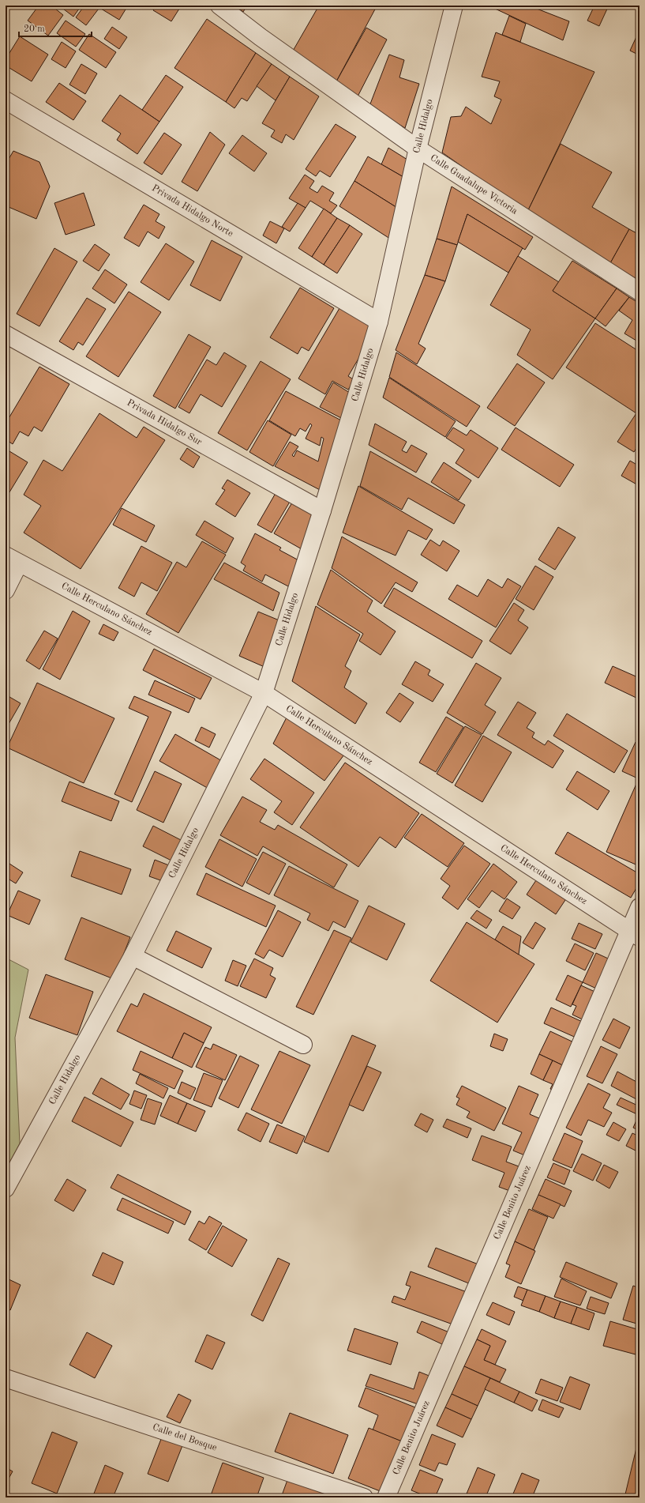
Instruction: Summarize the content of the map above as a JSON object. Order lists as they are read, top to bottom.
{
  "streets": {
    "street": [
      "Calle Hidalgo",
      "Calle Guadalupe Victoria",
      "Privada Hidalgo Norte",
      "Privada Hidalgo Sur",
      "Calle Herculano Sánchez",
      "Calle Benito Juárez",
      "Calle del Bosque"
    ]
  },
  "crossings": [
    ["Calle Hidalgo", "Calle Guadalupe Victoria"],
    ["Calle Hidalgo", "Privada Hidalgo Norte"],
    ["Calle Hidalgo", "Privada Hidalgo Sur"],
    ["Calle Hidalgo", "Calle Herculano Sánchez"],
    ["Calle Herculano Sánchez", "Calle Benito Juárez"]
  ],
  "scale_bar": "20 m"
}
